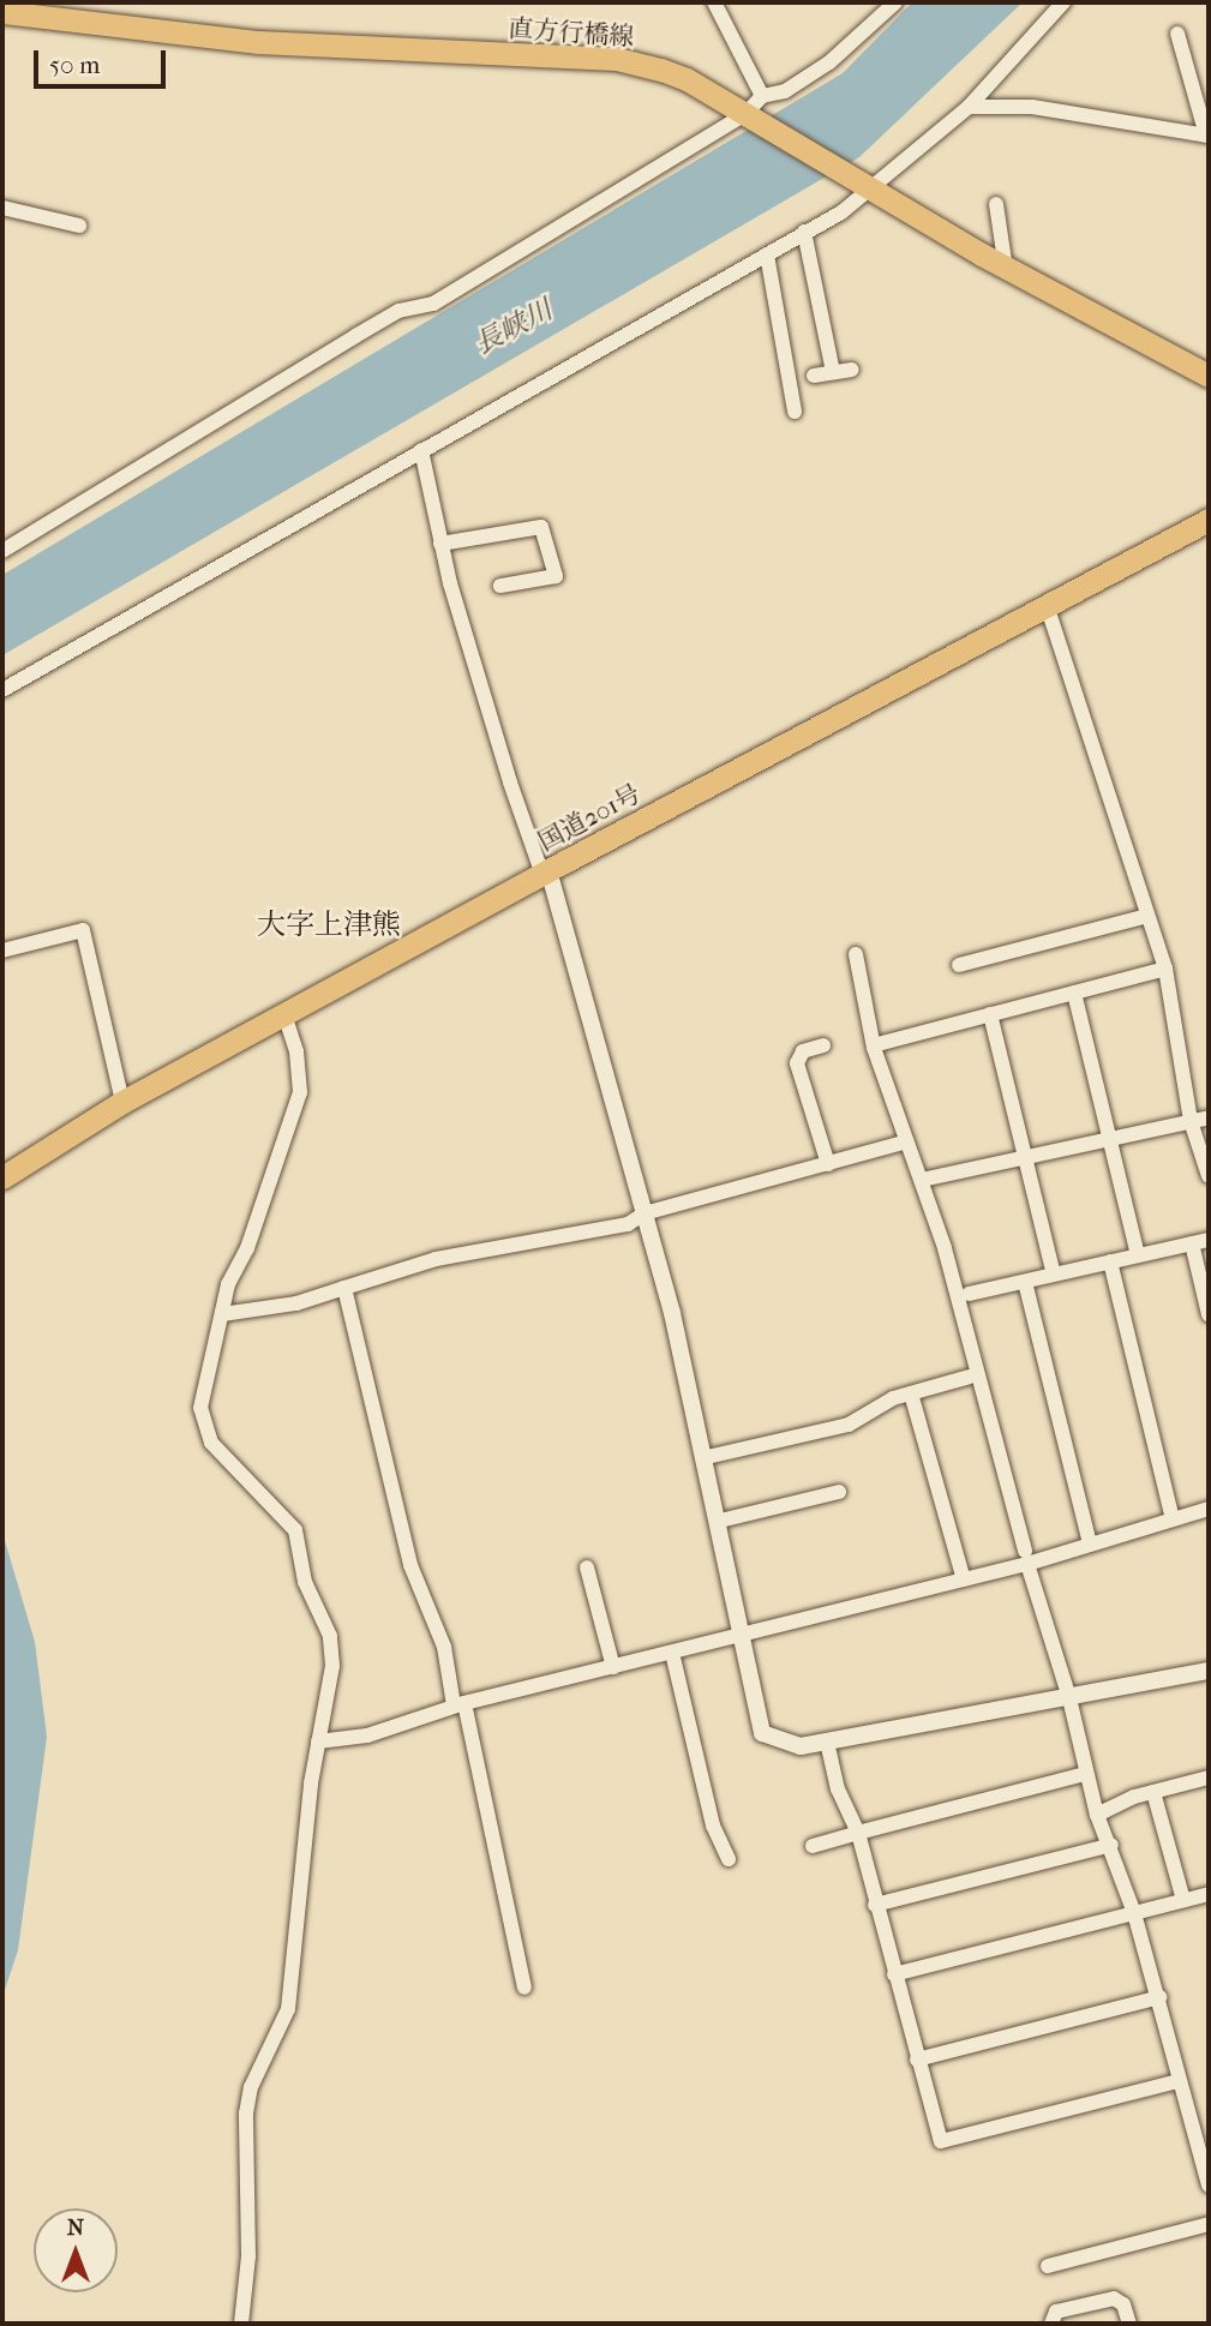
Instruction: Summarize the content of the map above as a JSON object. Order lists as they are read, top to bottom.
{
  "streets": {
    "main road": ["直方行橋線", "国道201号"]
  },
  "districts": ["大字上津熊"],
  "water": ["長峡川"],
  "scale_bar": "50 m",
  "north": "top"
}
